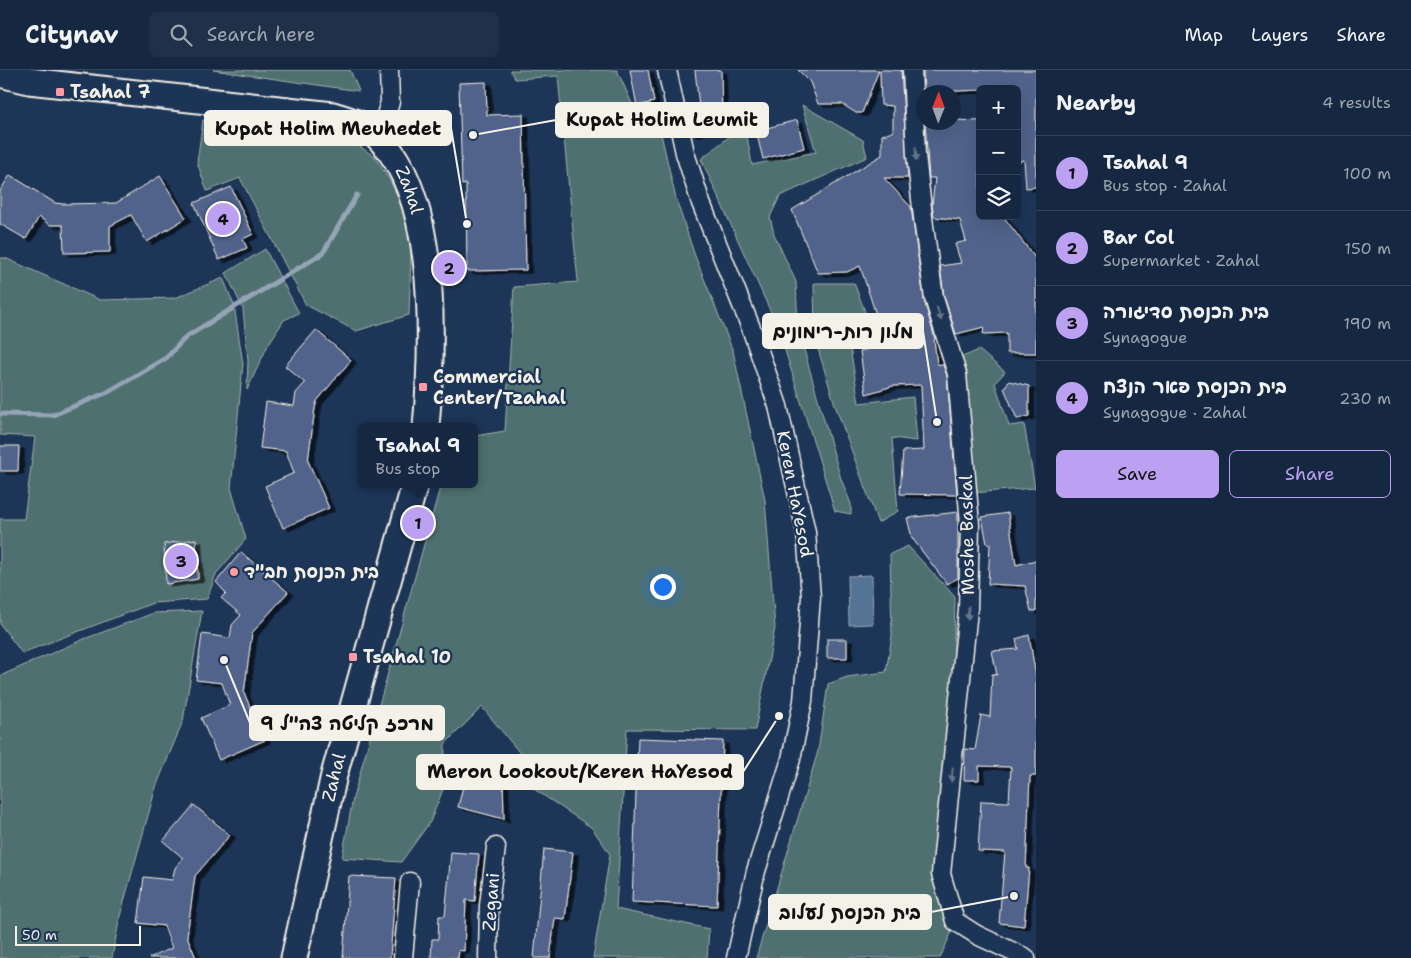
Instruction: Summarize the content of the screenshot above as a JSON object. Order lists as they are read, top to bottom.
{
  "streets": {
    "street": [
      "Zahal",
      "Keren HaYesod",
      "Moshe Baskal",
      "Zegani"
    ]
  },
  "one_way": ["Moshe Baskal"],
  "places": {
    "transit": ["Tsahal 7", "Commercial Center/Tzahal", "Tsahal 10"],
    "other": [
      "Kupat Holim Leumit",
      "Kupat Holim Meuhedet",
      "מלון רות-רימונים",
      "בית הכנסת חב\"ד",
      "מרכז קליטה צה\"ל 9",
      "Meron Lookout/Keren HaYesod",
      "בית הכנסת לעלוב"
    ]
  },
  "scale_bar": "50 m",
  "north": "top",
  "page": {
    "header": "Citynav",
    "search": "Search here",
    "nav": ["Map", "Layers", "Share"],
    "heading": ["Nearby", "4 results"],
    "map_buttons": ["+", "−"],
    "list": [
      {
        "mark": "1",
        "name": "Tsahal 9",
        "note": "Bus stop · Zahal",
        "value": "100 m"
      },
      {
        "mark": "2",
        "name": "Bar Col",
        "note": "Supermarket · Zahal",
        "value": "150 m"
      },
      {
        "mark": "3",
        "name": "בית הכנסת סדיגורה",
        "note": "Synagogue",
        "value": "190 m"
      },
      {
        "mark": "4",
        "name": "בית הכנסת פאר הנצח",
        "note": "Synagogue · Zahal",
        "value": "230 m"
      }
    ],
    "pins": [
      "4",
      "2",
      "1",
      "3"
    ],
    "popup": ["Tsahal 9", "Bus stop"],
    "buttons": ["Save", "Share"],
    "scale": "50 m"
  }
}
